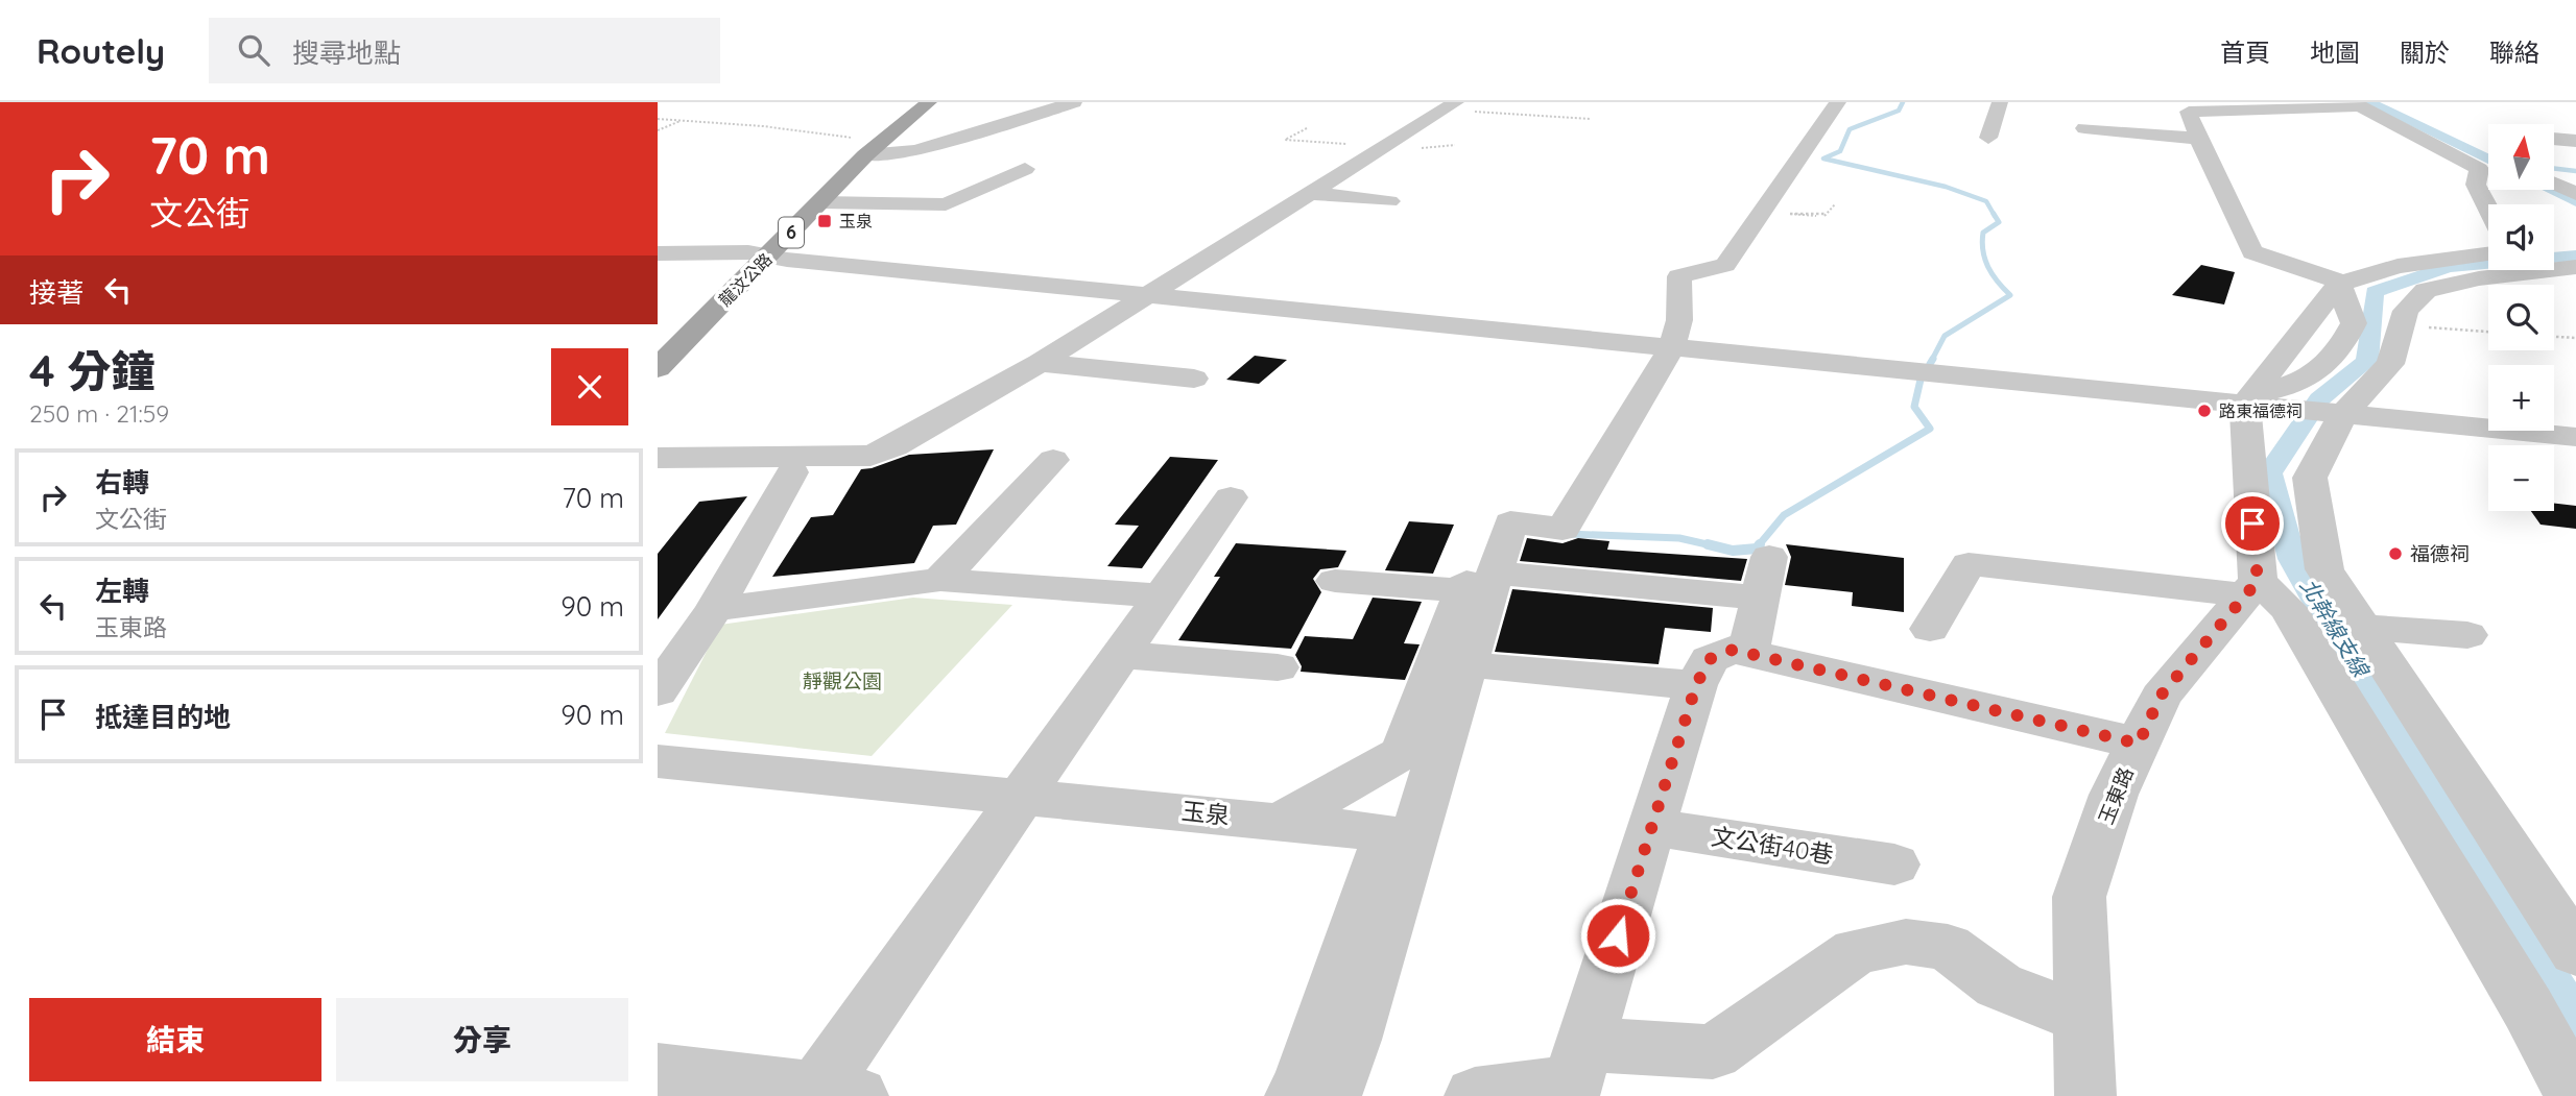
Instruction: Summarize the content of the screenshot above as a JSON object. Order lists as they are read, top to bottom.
{
  "streets": {
    "main road": ["6", "龍汶公路"],
    "street": ["玉東路", "玉泉", "文公街40巷"]
  },
  "water": ["北幹線支線"],
  "parks": ["靜觀公園"],
  "places": {
    "transit": ["玉泉"],
    "other": ["路東福德祠", "福德祠"]
  },
  "north": "top",
  "page": {
    "header": "Routely",
    "search": "搜尋地點",
    "nav": [
      "首頁",
      "地圖",
      "關於",
      "聯絡"
    ],
    "turn": ["70 m", "文公街"],
    "map_buttons": ["+", "−"],
    "then": "接著",
    "heading": ["4 分鐘", "250 m · 21:59"],
    "list": [
      {
        "name": "右轉",
        "note": "文公街",
        "value": "70 m"
      },
      {
        "name": "左轉",
        "note": "玉東路",
        "value": "90 m"
      },
      {
        "name": "抵達目的地",
        "value": "90 m"
      }
    ],
    "buttons": ["結束", "分享"]
  }
}
